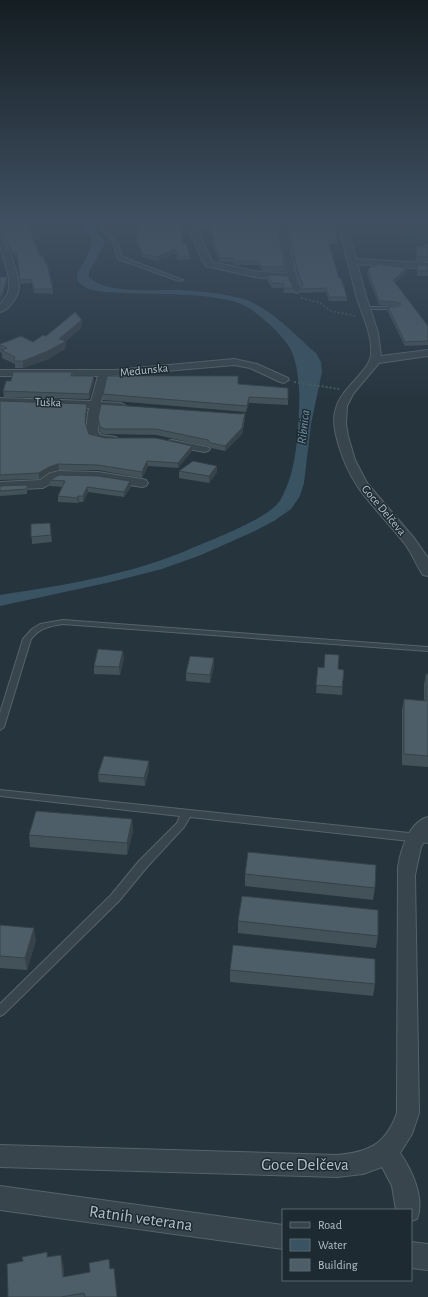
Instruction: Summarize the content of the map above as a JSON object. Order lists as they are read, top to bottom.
{
  "streets": {
    "street": [
      "Medunska",
      "Tuška",
      "Goce Delčeva",
      "Ratnih veterana"
    ]
  },
  "water": ["Ribnica"],
  "legend": ["Road", "Water", "Building"]
}
